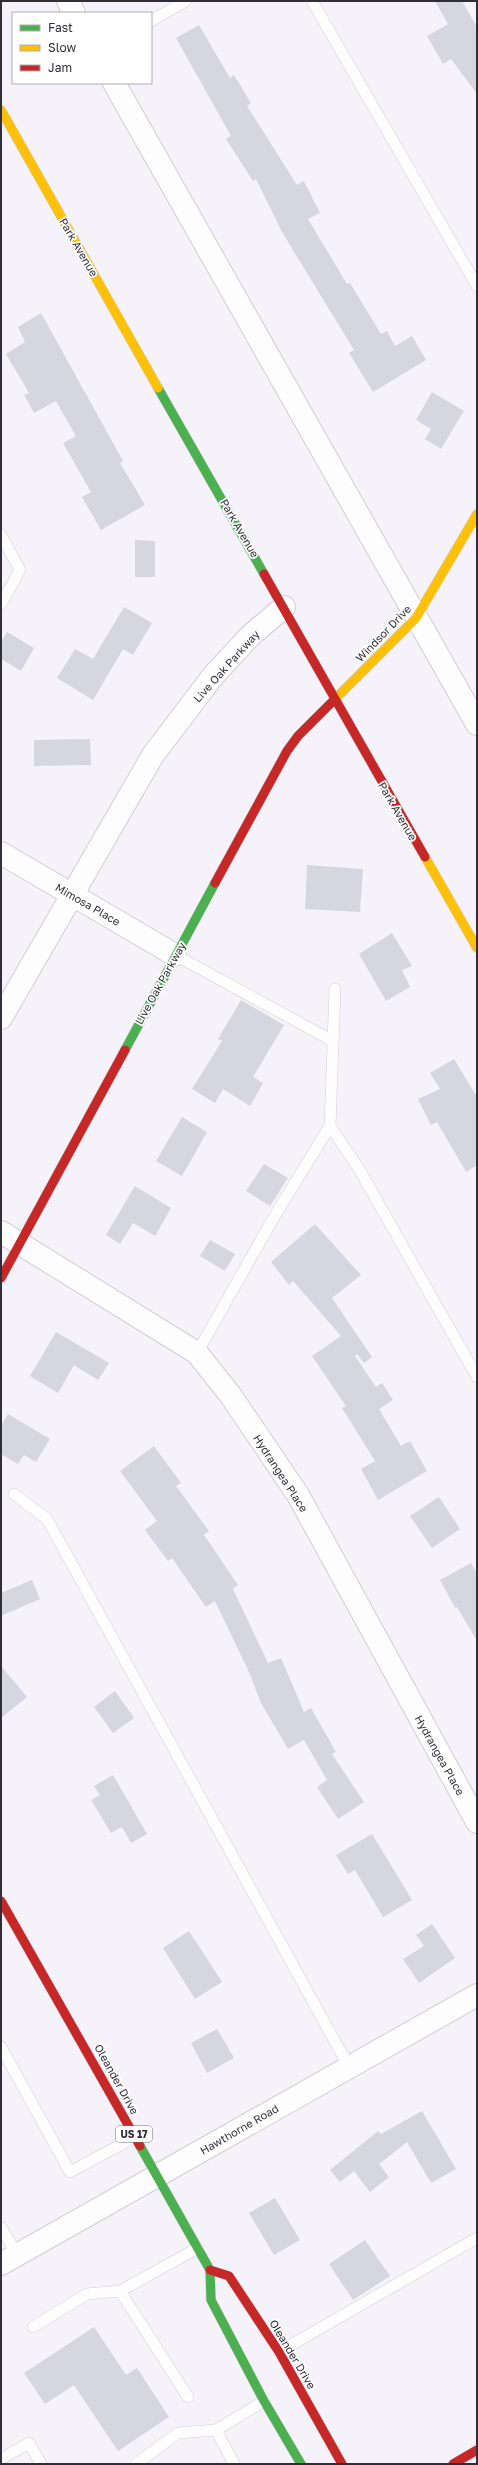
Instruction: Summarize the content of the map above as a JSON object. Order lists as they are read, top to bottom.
{
  "streets": {
    "street": [
      "Park Avenue",
      "Windsor Drive",
      "Live Oak Parkway",
      "Mimosa Place",
      "Hydrangea Place",
      "Oleander Drive",
      "Hawthorne Road",
      "US 17"
    ]
  },
  "crossings": [
    ["Park Avenue", "Windsor Drive"],
    ["Park Avenue", "Live Oak Parkway"],
    ["Windsor Drive", "Live Oak Parkway"],
    ["Live Oak Parkway", "Mimosa Place"],
    ["Live Oak Parkway", "Hydrangea Place"],
    ["Oleander Drive", "Hawthorne Road"]
  ],
  "legend": ["Fast", "Slow", "Jam"]
}
